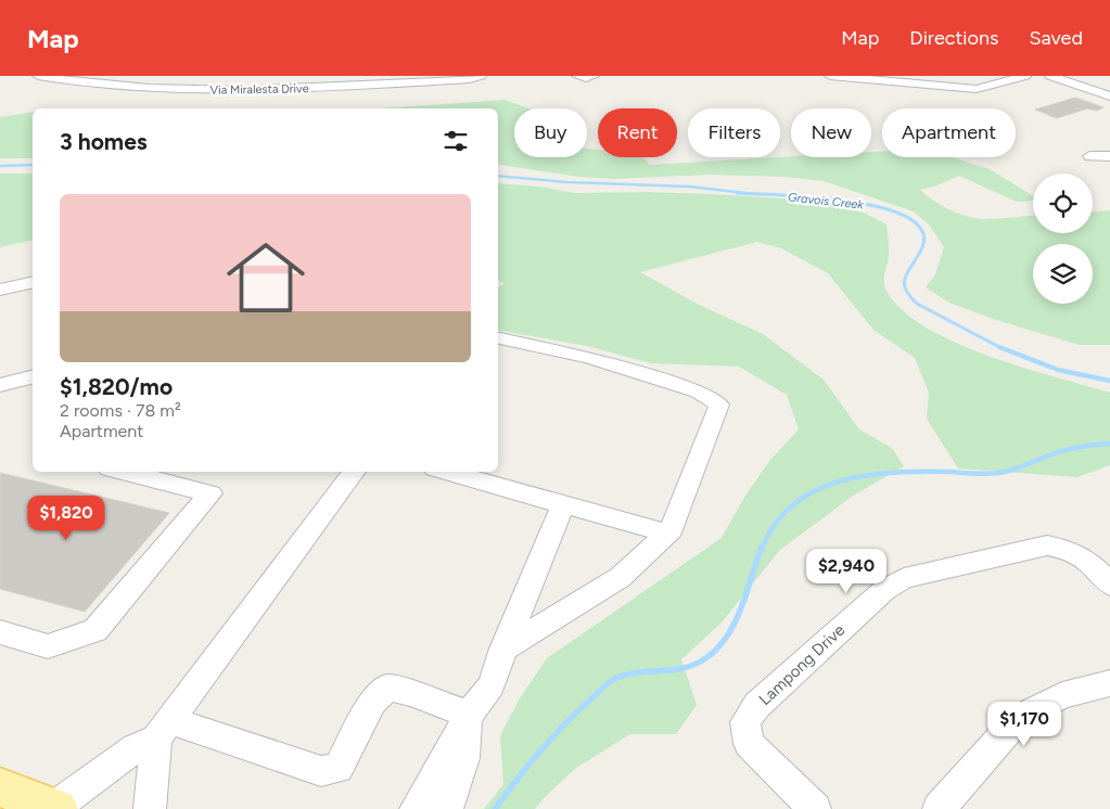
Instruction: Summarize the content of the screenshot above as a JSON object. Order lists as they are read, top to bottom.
{
  "streets": {
    "street": ["Via Miralesta Drive", "Lampong Drive"]
  },
  "water": ["Gravois Creek"],
  "page": {
    "header": "Map",
    "nav": ["Map", "Directions", "Saved"],
    "chip": [
      "Buy",
      "Rent",
      "Filters",
      "New",
      "Apartment"
    ],
    "heading": "3 homes",
    "list": [
      {
        "name": "$1,820/mo",
        "note": "2 rooms · 78 m² · Apartment"
      }
    ],
    "price": ["$1,820", "$2,940", "$1,170"]
  }
}
